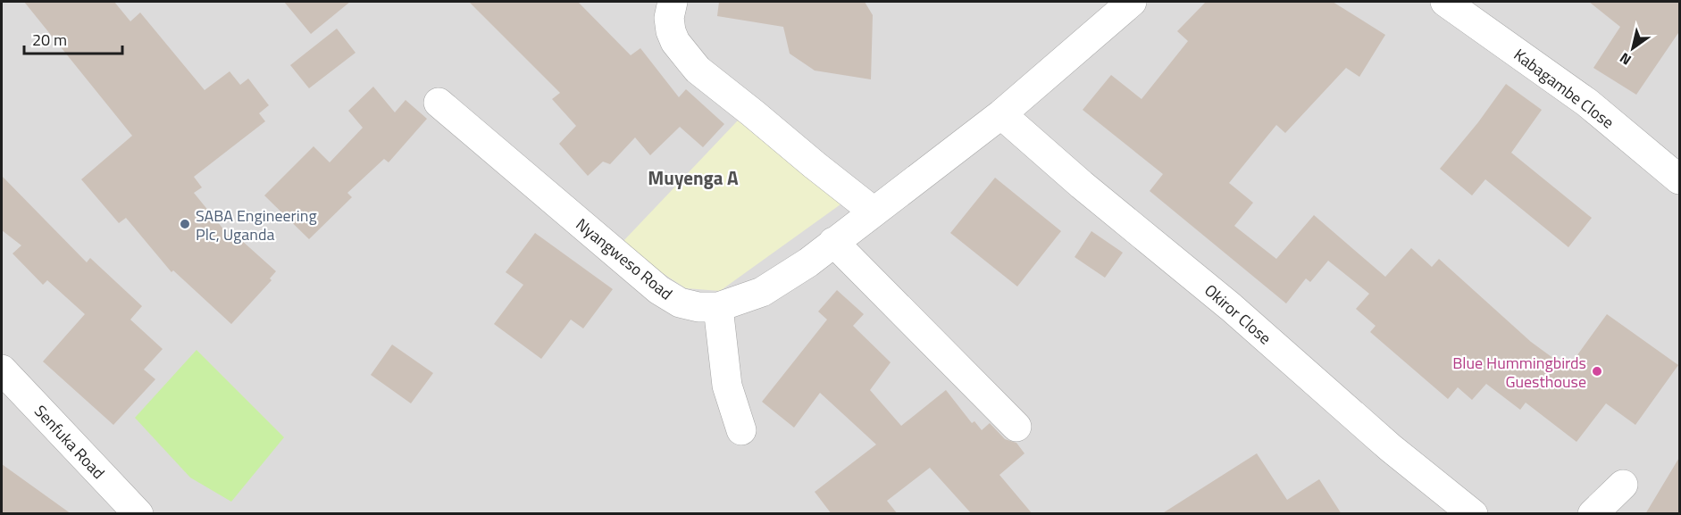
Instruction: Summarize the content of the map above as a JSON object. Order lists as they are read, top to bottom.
{
  "streets": {
    "street": [
      "Kabagambe Close",
      "Nyangweso Road",
      "Okiror Close",
      "Senfuka Road"
    ]
  },
  "crossings": [
    ["Nyangweso Road", "Okiror Close"]
  ],
  "districts": ["Muyenga A"],
  "places": ["SABA Engineering Plc, Uganda", "Blue Hummingbirds Guesthouse"],
  "scale_bar": "20 m",
  "north": "bottom left"
}
